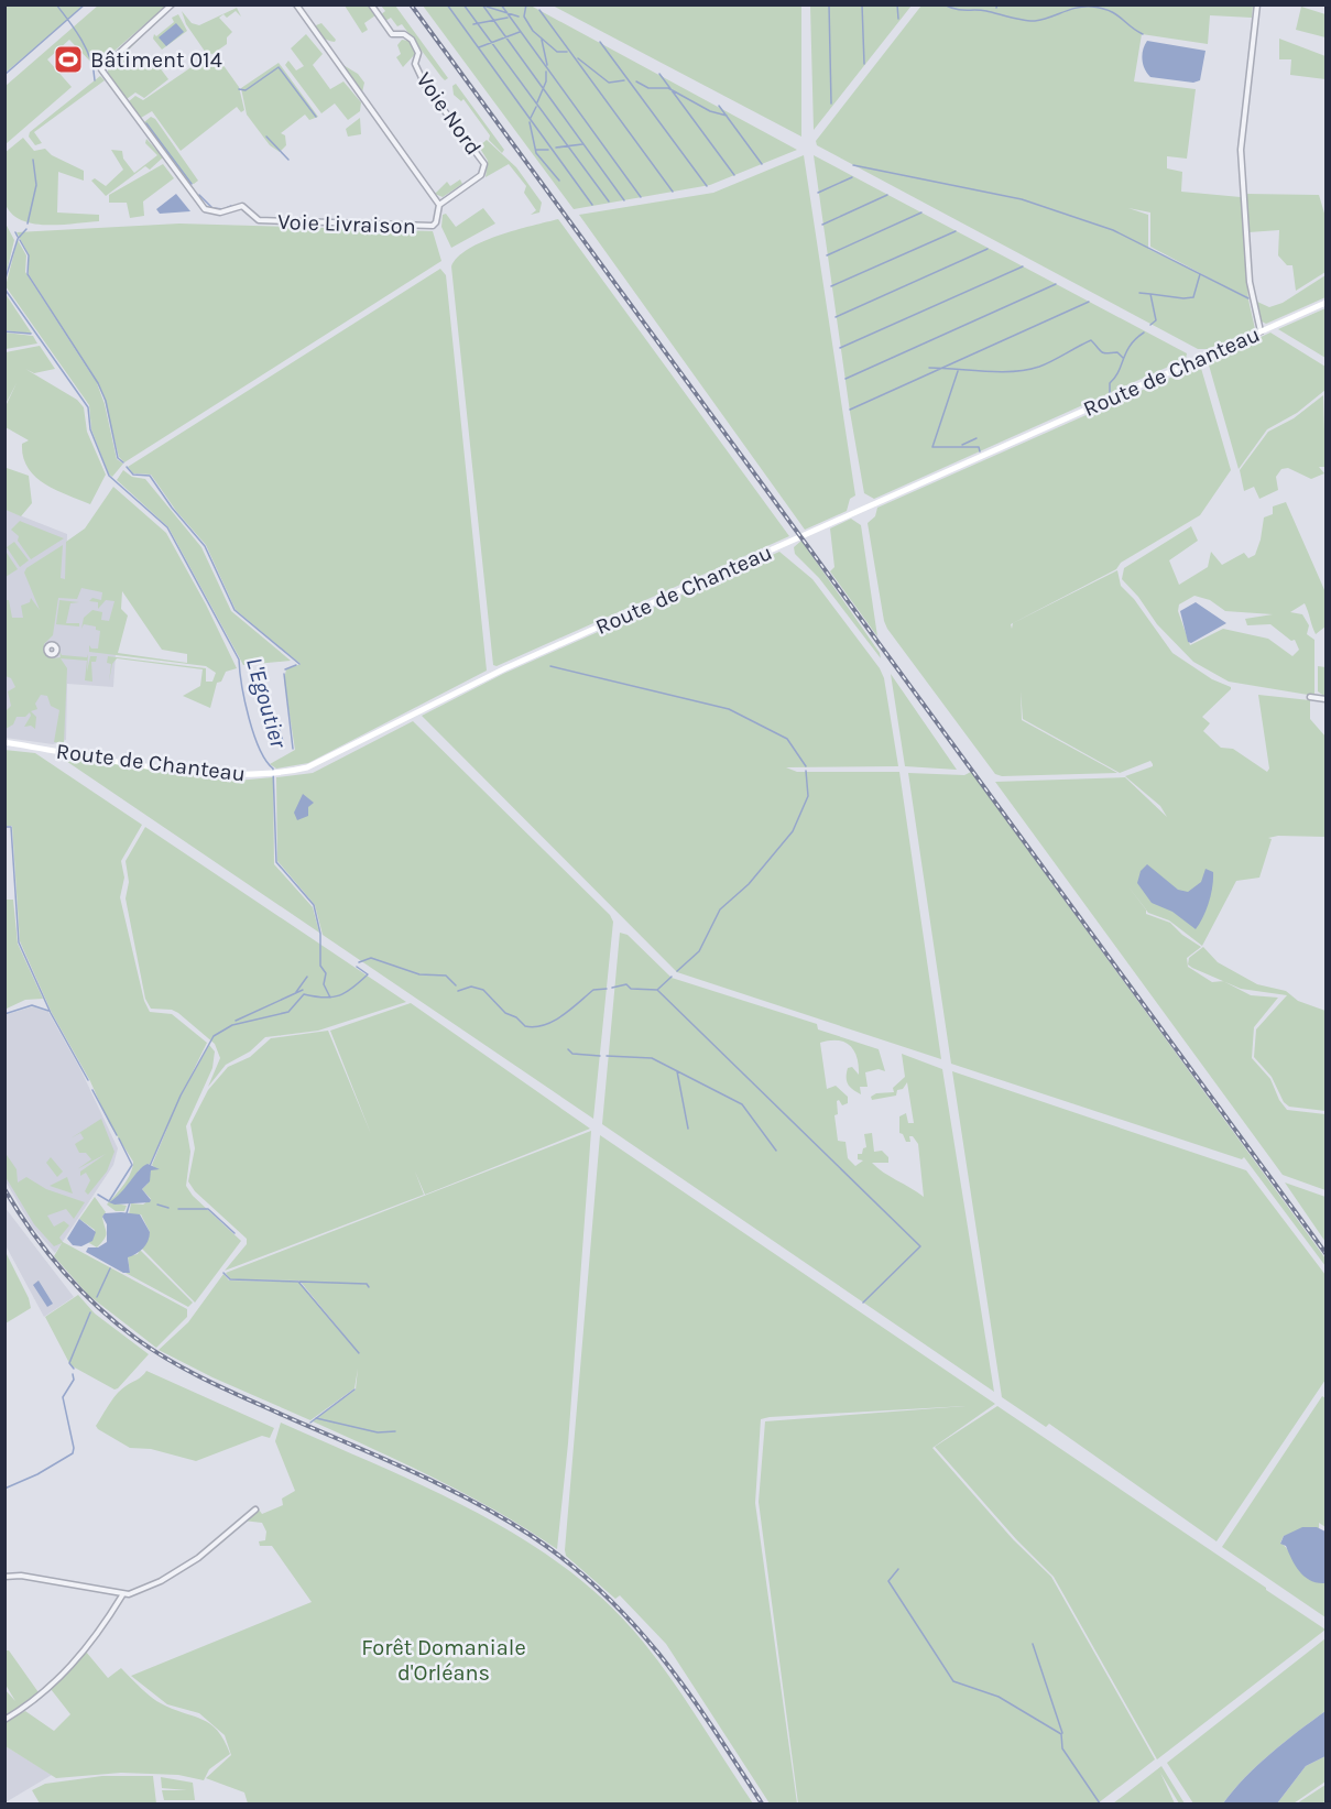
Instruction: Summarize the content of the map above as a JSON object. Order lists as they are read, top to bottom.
{
  "streets": {
    "main road": ["Route de Chanteau"],
    "street": ["Voie Nord", "Voie Livraison"]
  },
  "crossings": [
    ["Voie Nord", "Voie Livraison"]
  ],
  "water": ["L'Egoutier"],
  "parks": ["Forêt Domaniale d'Orléans"],
  "places": {
    "sports": ["Bâtiment 014"]
  }
}
